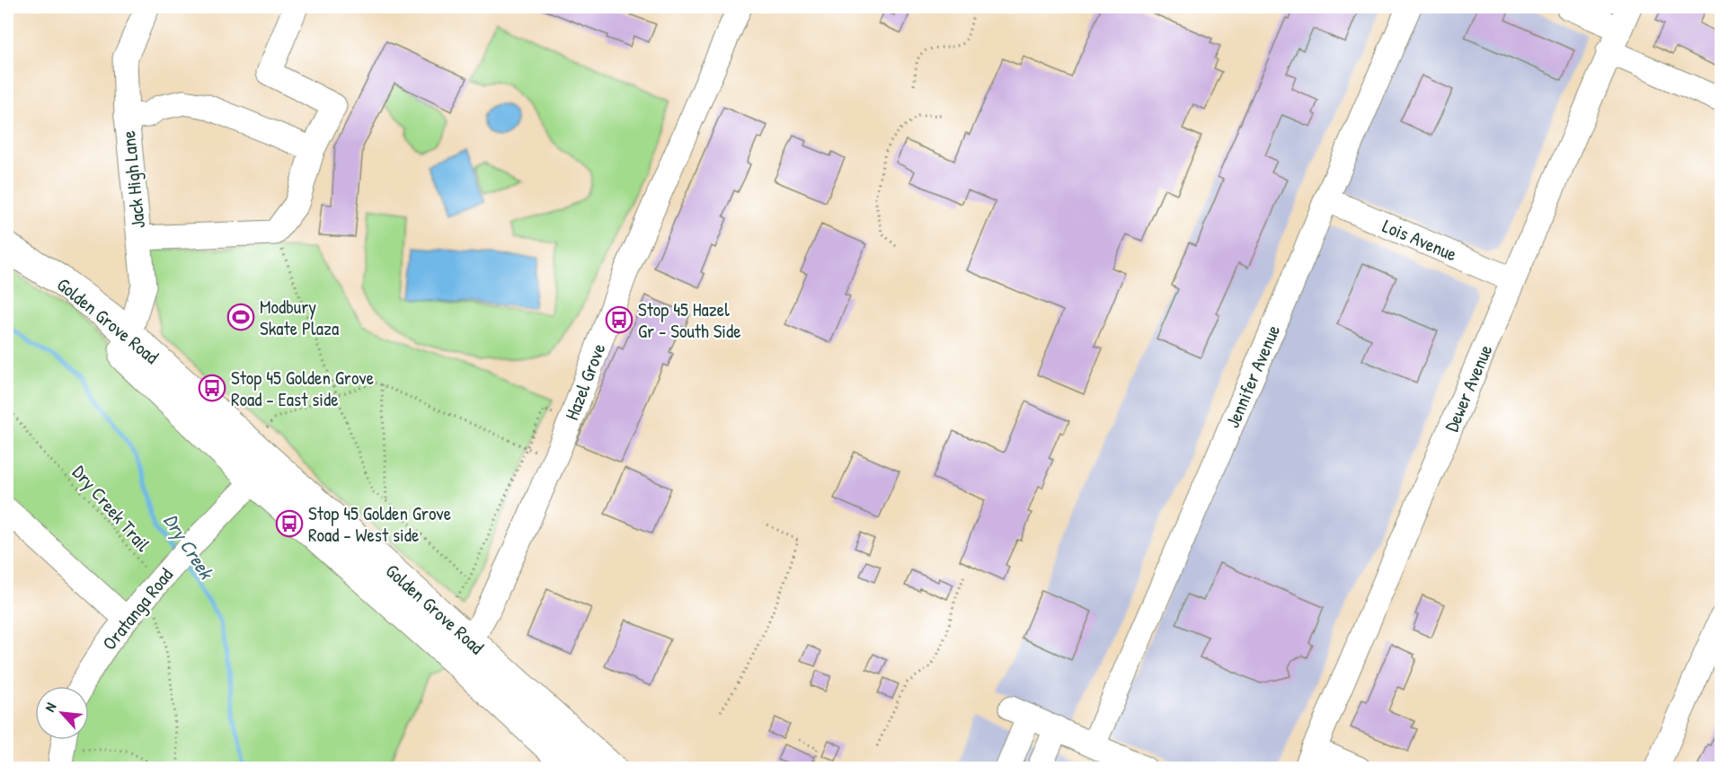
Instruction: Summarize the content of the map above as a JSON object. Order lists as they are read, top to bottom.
{
  "streets": {
    "main road": ["Golden Grove Road"],
    "street": [
      "Jack High Lane",
      "Lois Avenue",
      "Jennifer Avenue",
      "Hazel Grove",
      "Dewer Avenue",
      "Oratanga Road"
    ],
    "path": ["Dry Creek Trail"]
  },
  "crossings": [
    ["Jack High Lane", "Golden Grove Road"],
    ["Lois Avenue", "Jennifer Avenue"],
    ["Lois Avenue", "Dewer Avenue"],
    ["Golden Grove Road", "Hazel Grove"],
    ["Golden Grove Road", "Oratanga Road"],
    ["Dry Creek Trail", "Oratanga Road"]
  ],
  "water": ["Dry Creek"],
  "places": {
    "sports": ["Modbury Skate Plaza"],
    "bus stop": ["Stop 45 Hazel Gr - South Side", "Stop 45 Golden Grove Road - East side", "Stop 45 Golden Grove Road - West side"]
  },
  "north": "top left"
}
